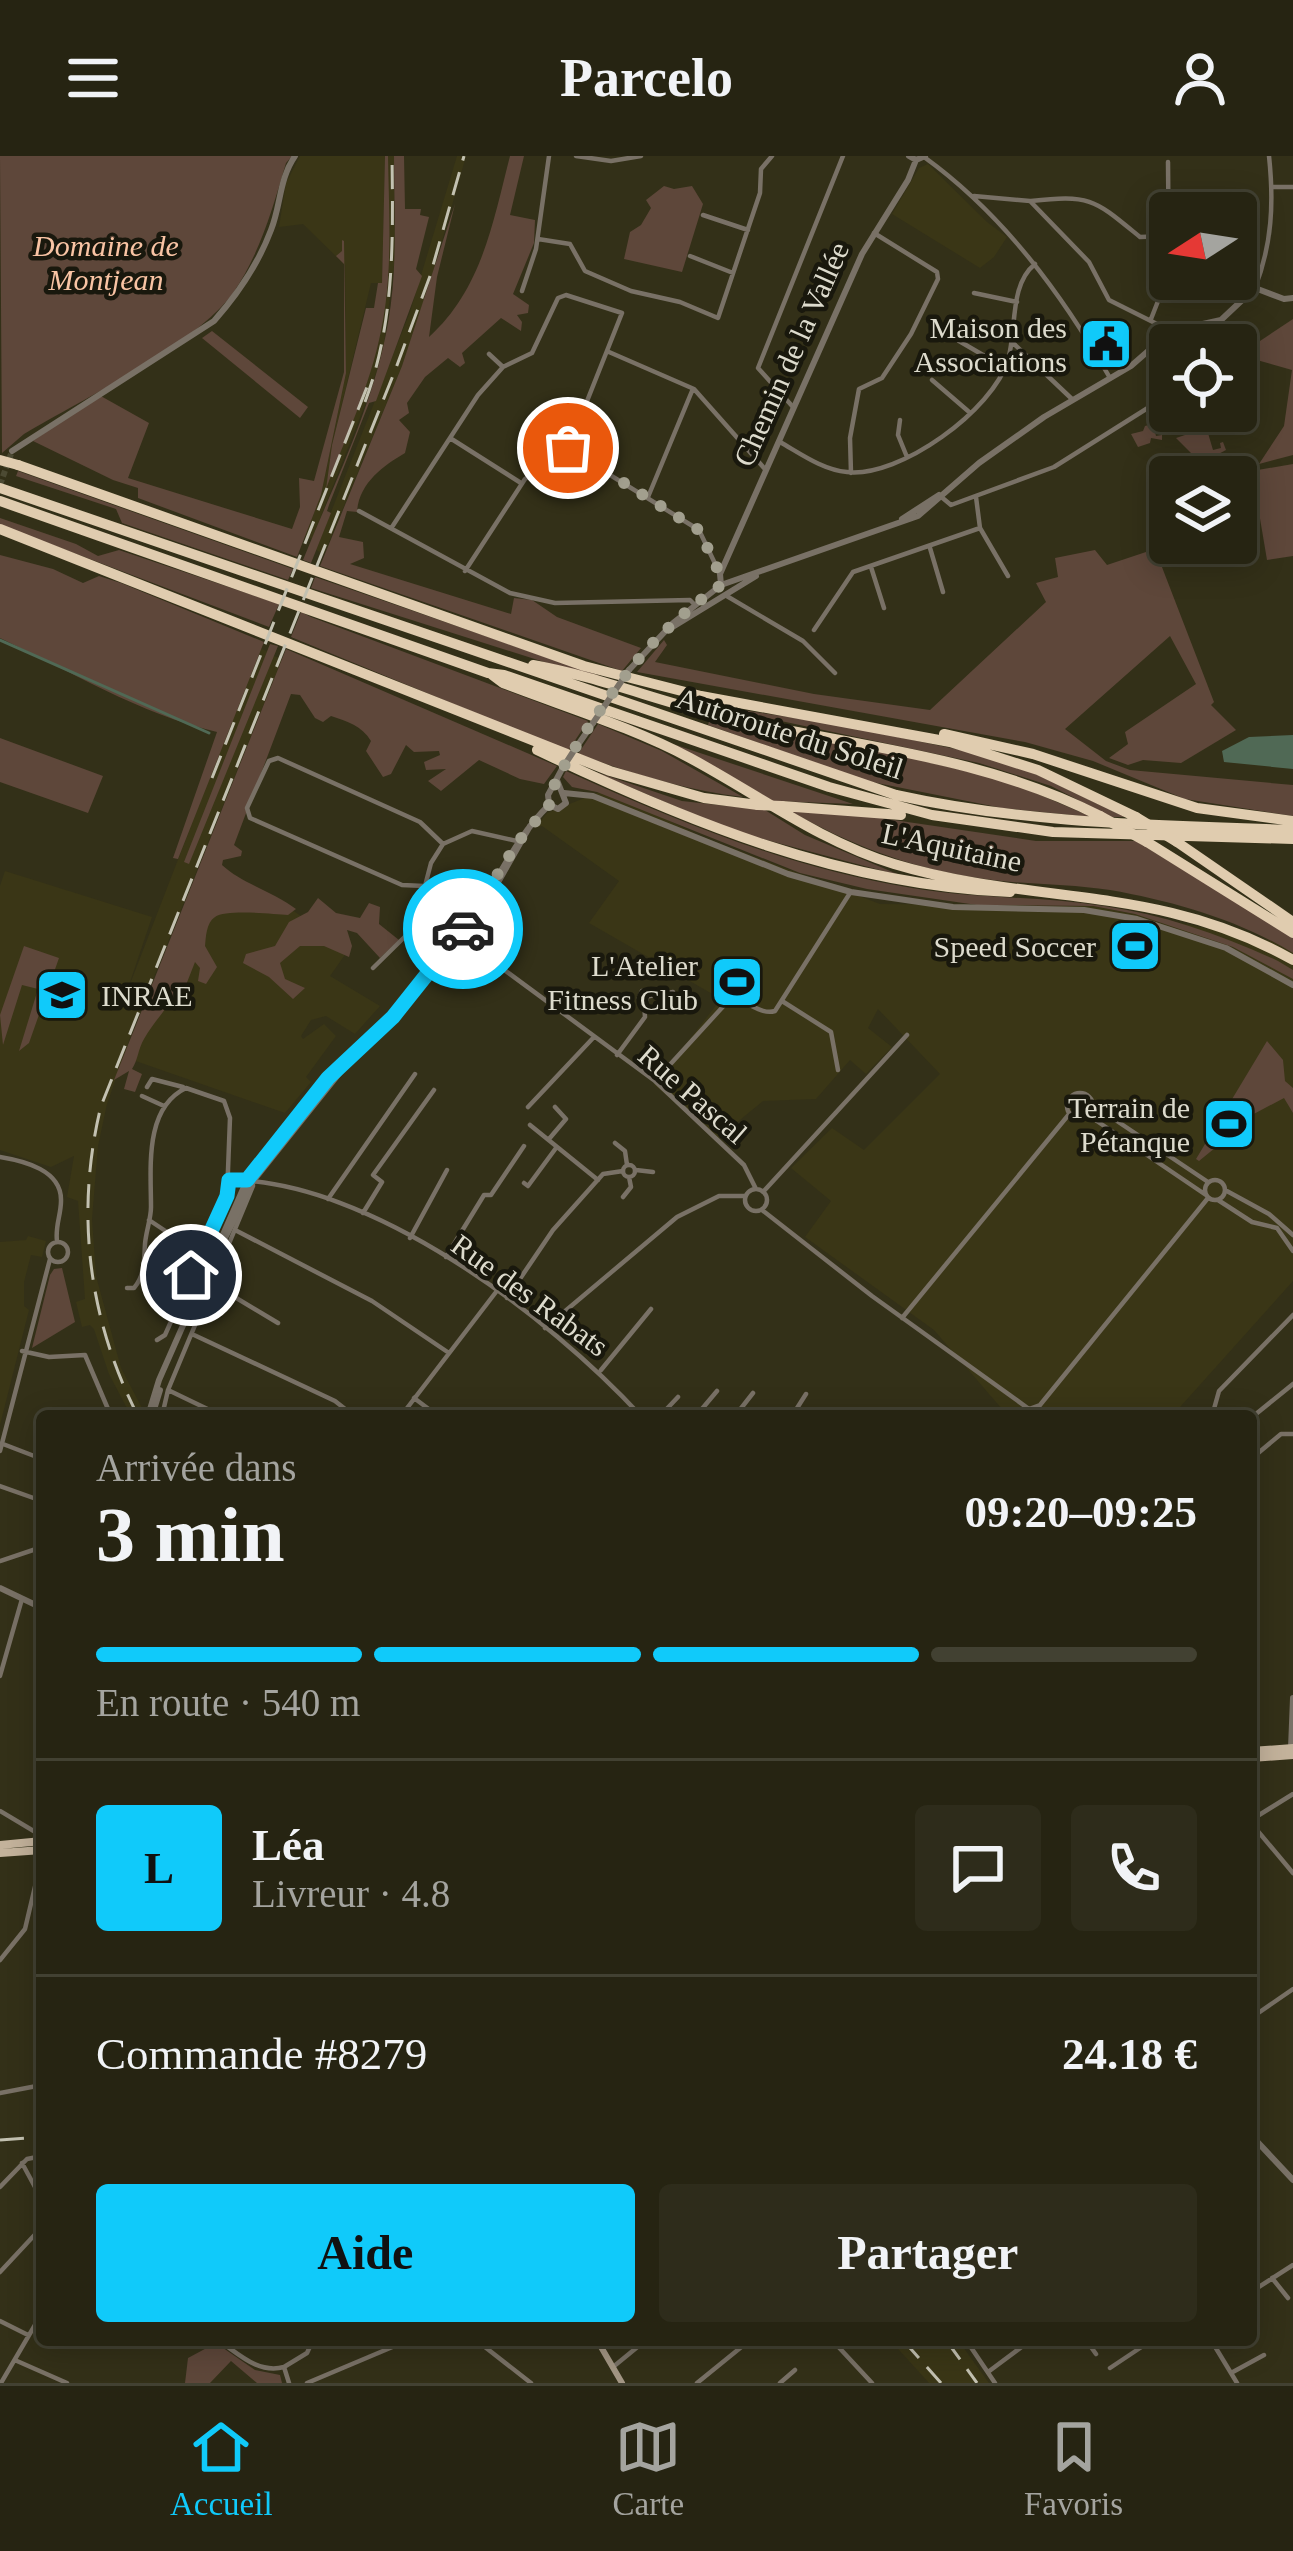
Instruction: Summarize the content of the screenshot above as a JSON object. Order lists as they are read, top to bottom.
{
  "streets": {
    "highway": ["Autoroute du Soleil", "L'Aquitaine"],
    "street": ["Chemin de la Vallée", "Rue Pascal", "Rue des Rabats"]
  },
  "crossings": [
    ["Autoroute du Soleil", "L'Aquitaine"]
  ],
  "parks": ["Domaine de Montjean"],
  "places": {
    "public building": ["Maison des Associations"],
    "sports": ["Speed Soccer", "L'Atelier Fitness Club", "Terrain de Pétanque"],
    "school or university": ["INRAE"]
  },
  "north": "left",
  "page": {
    "header": "Parcelo",
    "heading": ["3 min", "Arrivée dans", "09:20–09:25"],
    "panel": [
      "Léa",
      "Livreur · 4.8",
      "Commande #8279",
      "24.18 €"
    ],
    "bar": "En route · 540 m",
    "round": "L",
    "buttons": ["Aide", "Partager"],
    "tabs": ["Accueil", "Carte", "Favoris"]
  }
}
